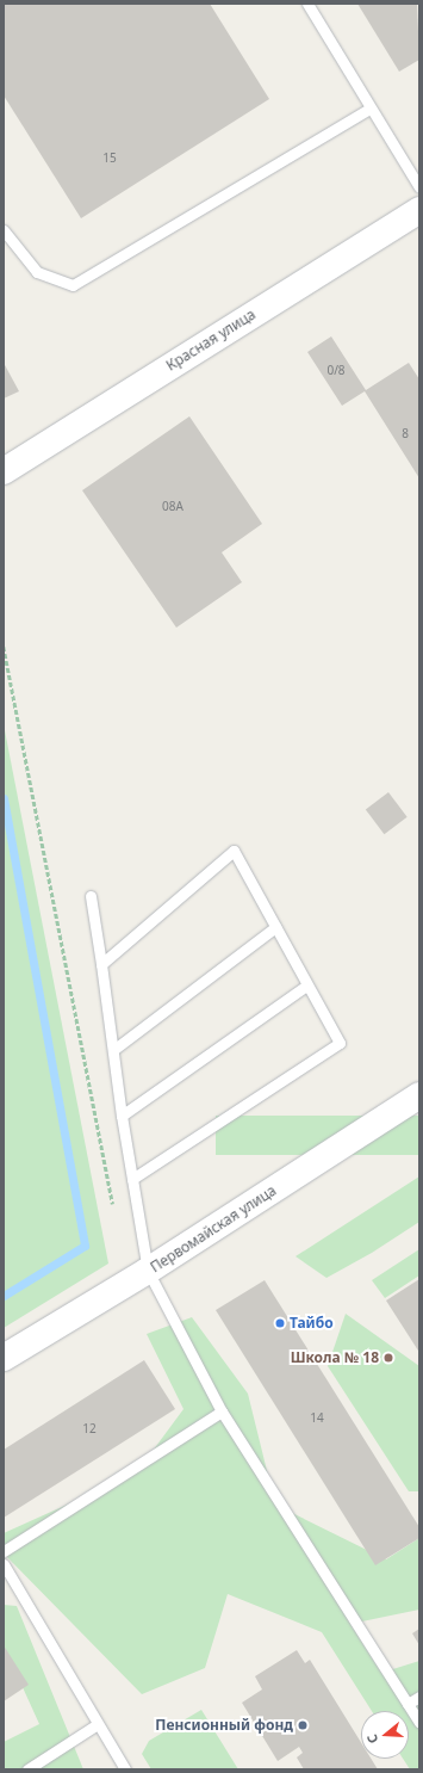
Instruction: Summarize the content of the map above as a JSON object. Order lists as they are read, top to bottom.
{
  "streets": {
    "main road": ["Красная улица", "Первомайская улица"]
  },
  "places": ["Тайбо", "Школа № 18", "Пенсионный фонд"],
  "house_numbers": [
    "15",
    "0/8",
    "8",
    "08А",
    "14",
    "12"
  ],
  "north": "left"
}
